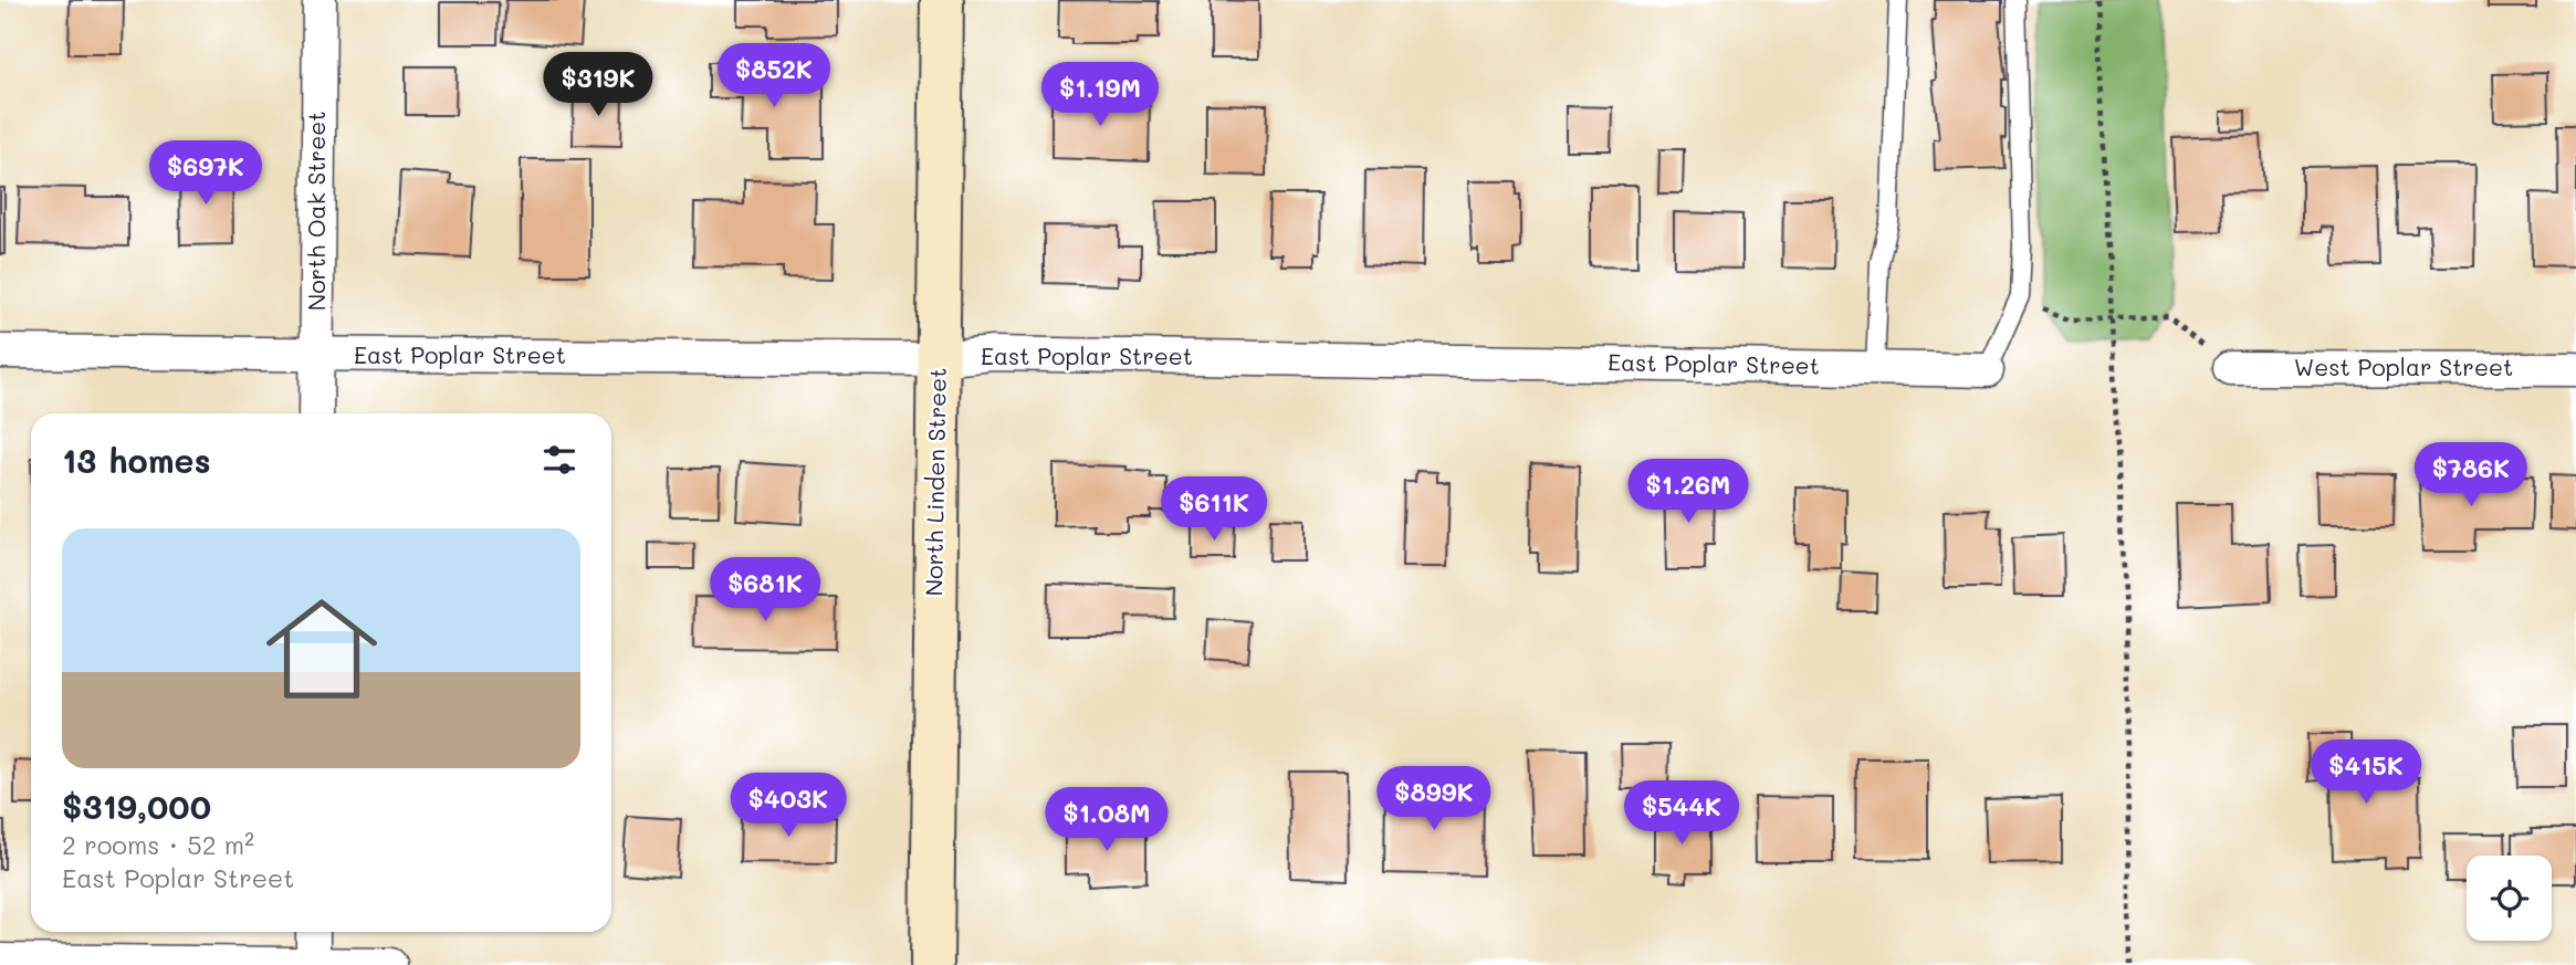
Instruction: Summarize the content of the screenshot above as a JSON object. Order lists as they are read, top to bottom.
{
  "streets": {
    "main road": ["North Linden Street"],
    "street": ["North Oak Street", "East Poplar Street", "West Poplar Street"]
  },
  "crossings": [
    ["North Oak Street", "East Poplar Street"],
    ["East Poplar Street", "North Linden Street"]
  ],
  "page": {
    "price": [
      "$852K",
      "$319K",
      "$1.19M",
      "$697K",
      "$786K",
      "$1.26M",
      "$611K",
      "$681K",
      "$415K",
      "$899K",
      "$403K",
      "$544K",
      "$1.08M"
    ],
    "heading": "13 homes",
    "list": [
      {
        "name": "$319,000",
        "note": "2 rooms · 52 m² · East Poplar Street"
      }
    ]
  }
}
